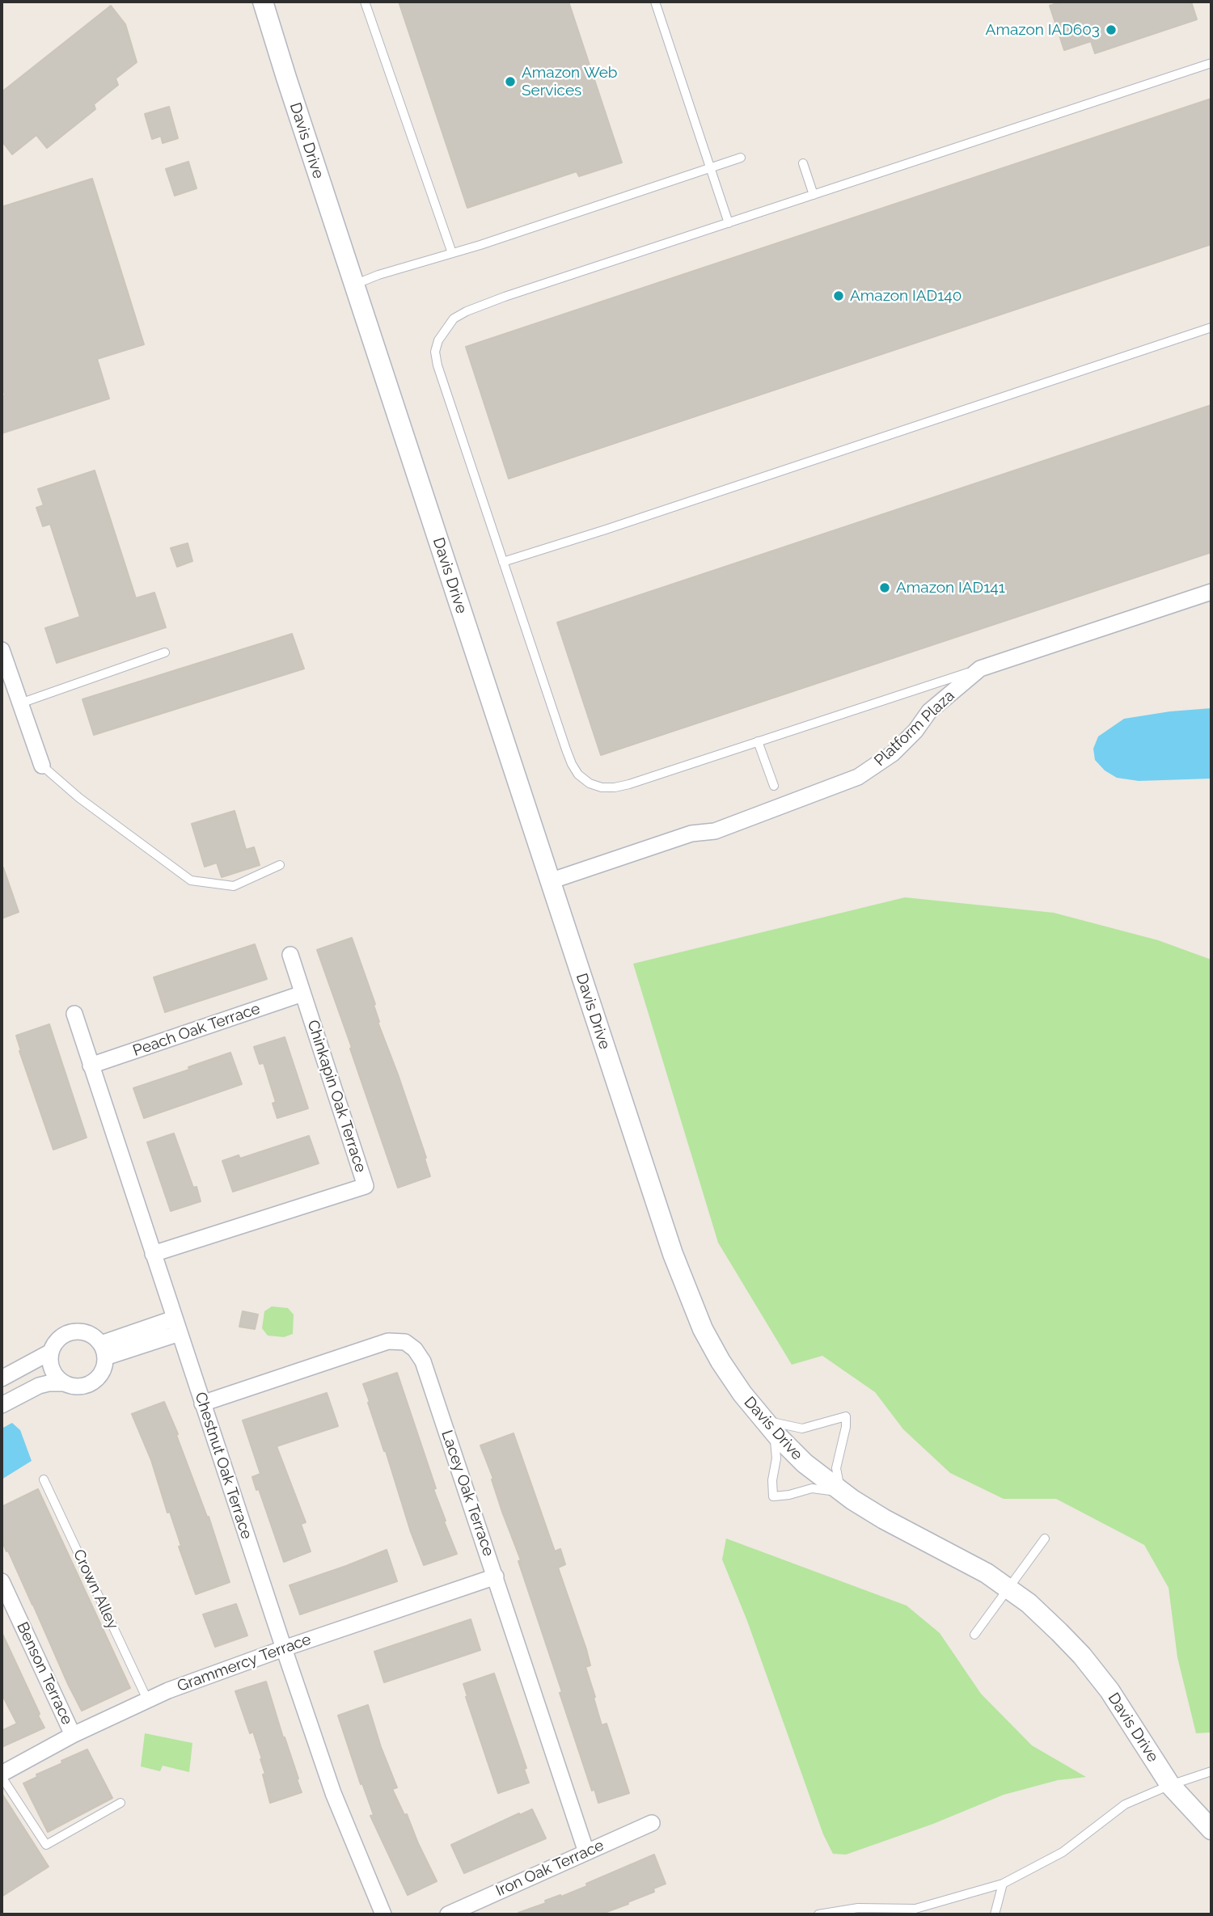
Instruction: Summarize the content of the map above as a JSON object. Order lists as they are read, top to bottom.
{
  "streets": {
    "street": [
      "Davis Drive",
      "Platform Plaza",
      "Peach Oak Terrace",
      "Chinkapin Oak Terrace",
      "Chestnut Oak Terrace",
      "Lacey Oak Terrace",
      "Grammercy Terrace",
      "Benson Terrace",
      "Iron Oak Terrace"
    ],
    "lane": ["Crown Alley"]
  },
  "crossings": [
    ["Davis Drive", "Platform Plaza"],
    ["Peach Oak Terrace", "Chinkapin Oak Terrace"],
    ["Peach Oak Terrace", "Chestnut Oak Terrace"],
    ["Chinkapin Oak Terrace", "Chestnut Oak Terrace"],
    ["Chestnut Oak Terrace", "Lacey Oak Terrace"],
    ["Chestnut Oak Terrace", "Grammercy Terrace"],
    ["Lacey Oak Terrace", "Grammercy Terrace"],
    ["Lacey Oak Terrace", "Iron Oak Terrace"],
    ["Crown Alley", "Grammercy Terrace"],
    ["Grammercy Terrace", "Benson Terrace"]
  ],
  "places": [
    "Amazon IAD603",
    "Amazon Web Services",
    "Amazon IAD140",
    "Amazon IAD141"
  ]
}
